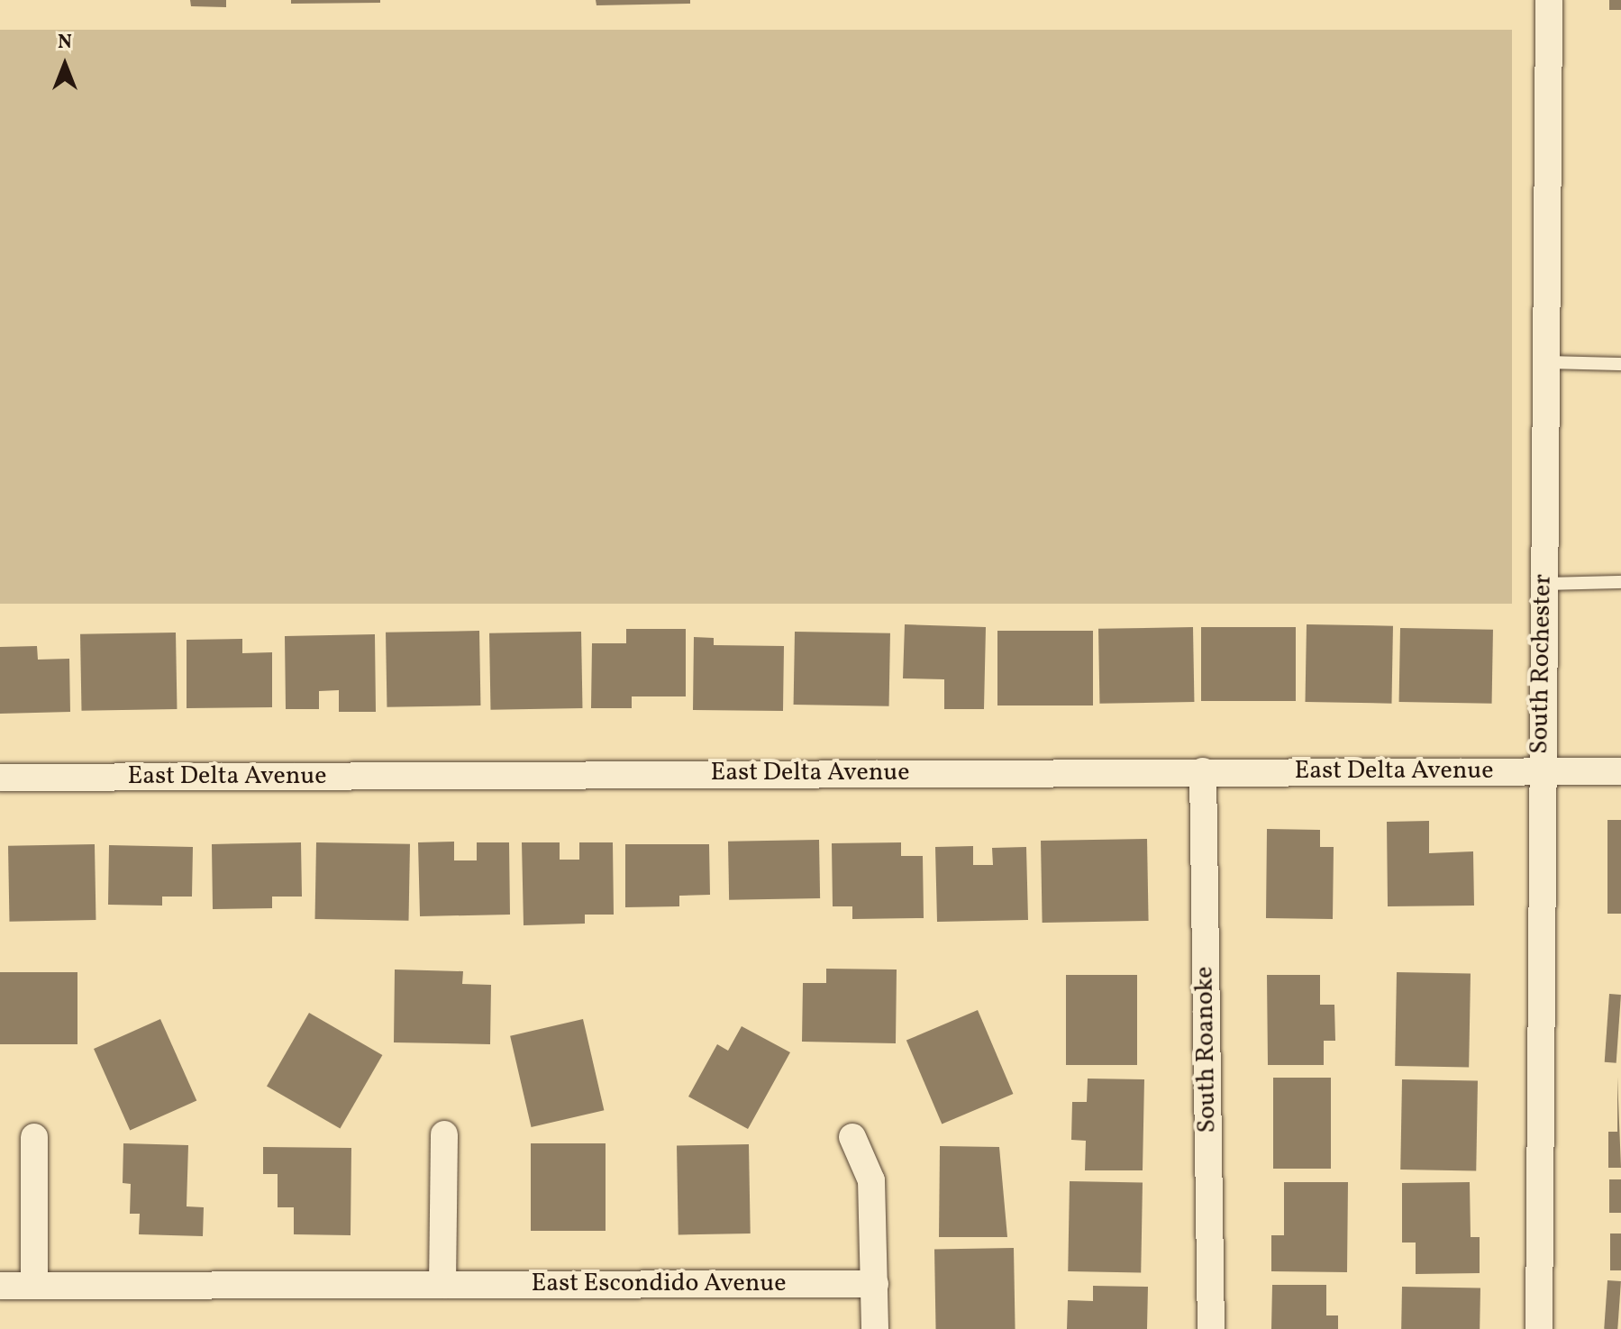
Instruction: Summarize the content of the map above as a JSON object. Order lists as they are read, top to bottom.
{
  "streets": {
    "street": [
      "South Rochester",
      "East Delta Avenue",
      "South Roanoke",
      "East Escondido Avenue"
    ]
  },
  "crossings": [
    ["South Rochester", "East Delta Avenue"],
    ["East Delta Avenue", "South Roanoke"]
  ],
  "north": "top"
}
